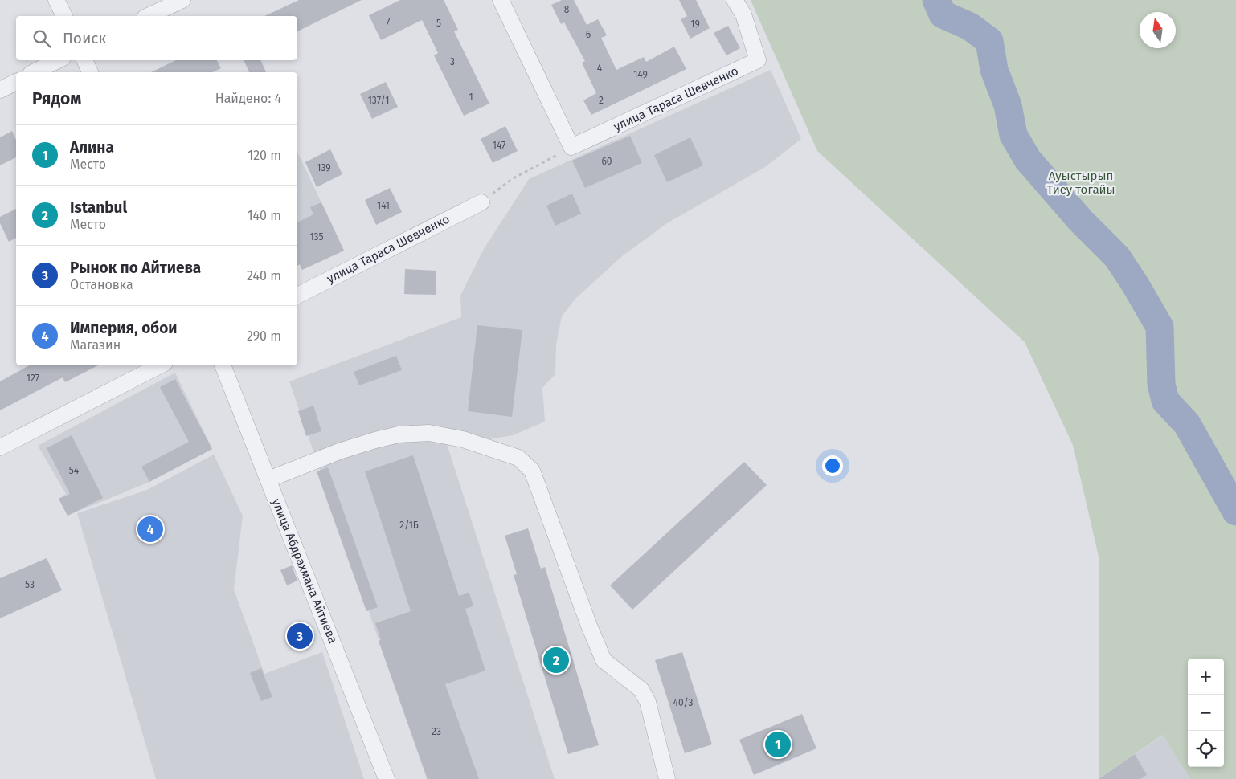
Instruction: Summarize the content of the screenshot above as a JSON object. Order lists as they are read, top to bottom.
{
  "streets": {
    "street": ["улица Тараса Шевченко", "улица Абдрахмана Айтиева"]
  },
  "parks": ["Ауыстырып Тиеу тоғайы"],
  "house_numbers": [
    "8",
    "7",
    "5",
    "19",
    "6",
    "3",
    "4",
    "149",
    "1",
    "137/1",
    "2",
    "147",
    "60",
    "139",
    "141",
    "135",
    "127",
    "54",
    "2/1Б",
    "53",
    "40/3",
    "23"
  ],
  "north": "top",
  "page": {
    "search": "Поиск",
    "heading": ["Рядом", "Найдено: 4"],
    "list": [
      {
        "mark": "1",
        "name": "Алина",
        "note": "Место",
        "value": "120 m"
      },
      {
        "mark": "2",
        "name": "Istanbul",
        "note": "Место",
        "value": "140 m"
      },
      {
        "mark": "3",
        "name": "Рынок по Айтиева",
        "note": "Остановка",
        "value": "240 m"
      },
      {
        "mark": "4",
        "name": "Империя, обои",
        "note": "Магазин",
        "value": "290 m"
      }
    ],
    "pins": [
      "4",
      "3",
      "2",
      "1"
    ],
    "map_buttons": ["+", "−"]
  }
}
